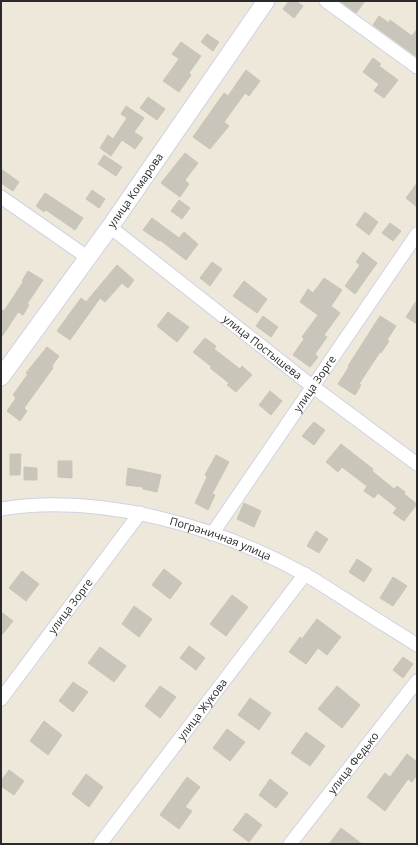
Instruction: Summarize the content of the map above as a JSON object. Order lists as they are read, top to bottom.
{
  "streets": {
    "street": [
      "улица Комарова",
      "улица Постышева",
      "улица Зорге",
      "Пограничная улица",
      "улица Жукова",
      "улица Федько"
    ]
  },
  "crossings": [
    ["улица Комарова", "улица Постышева"],
    ["улица Постышева", "улица Зорге"],
    ["улица Зорге", "Пограничная улица"],
    ["Пограничная улица", "улица Жукова"]
  ]
}
